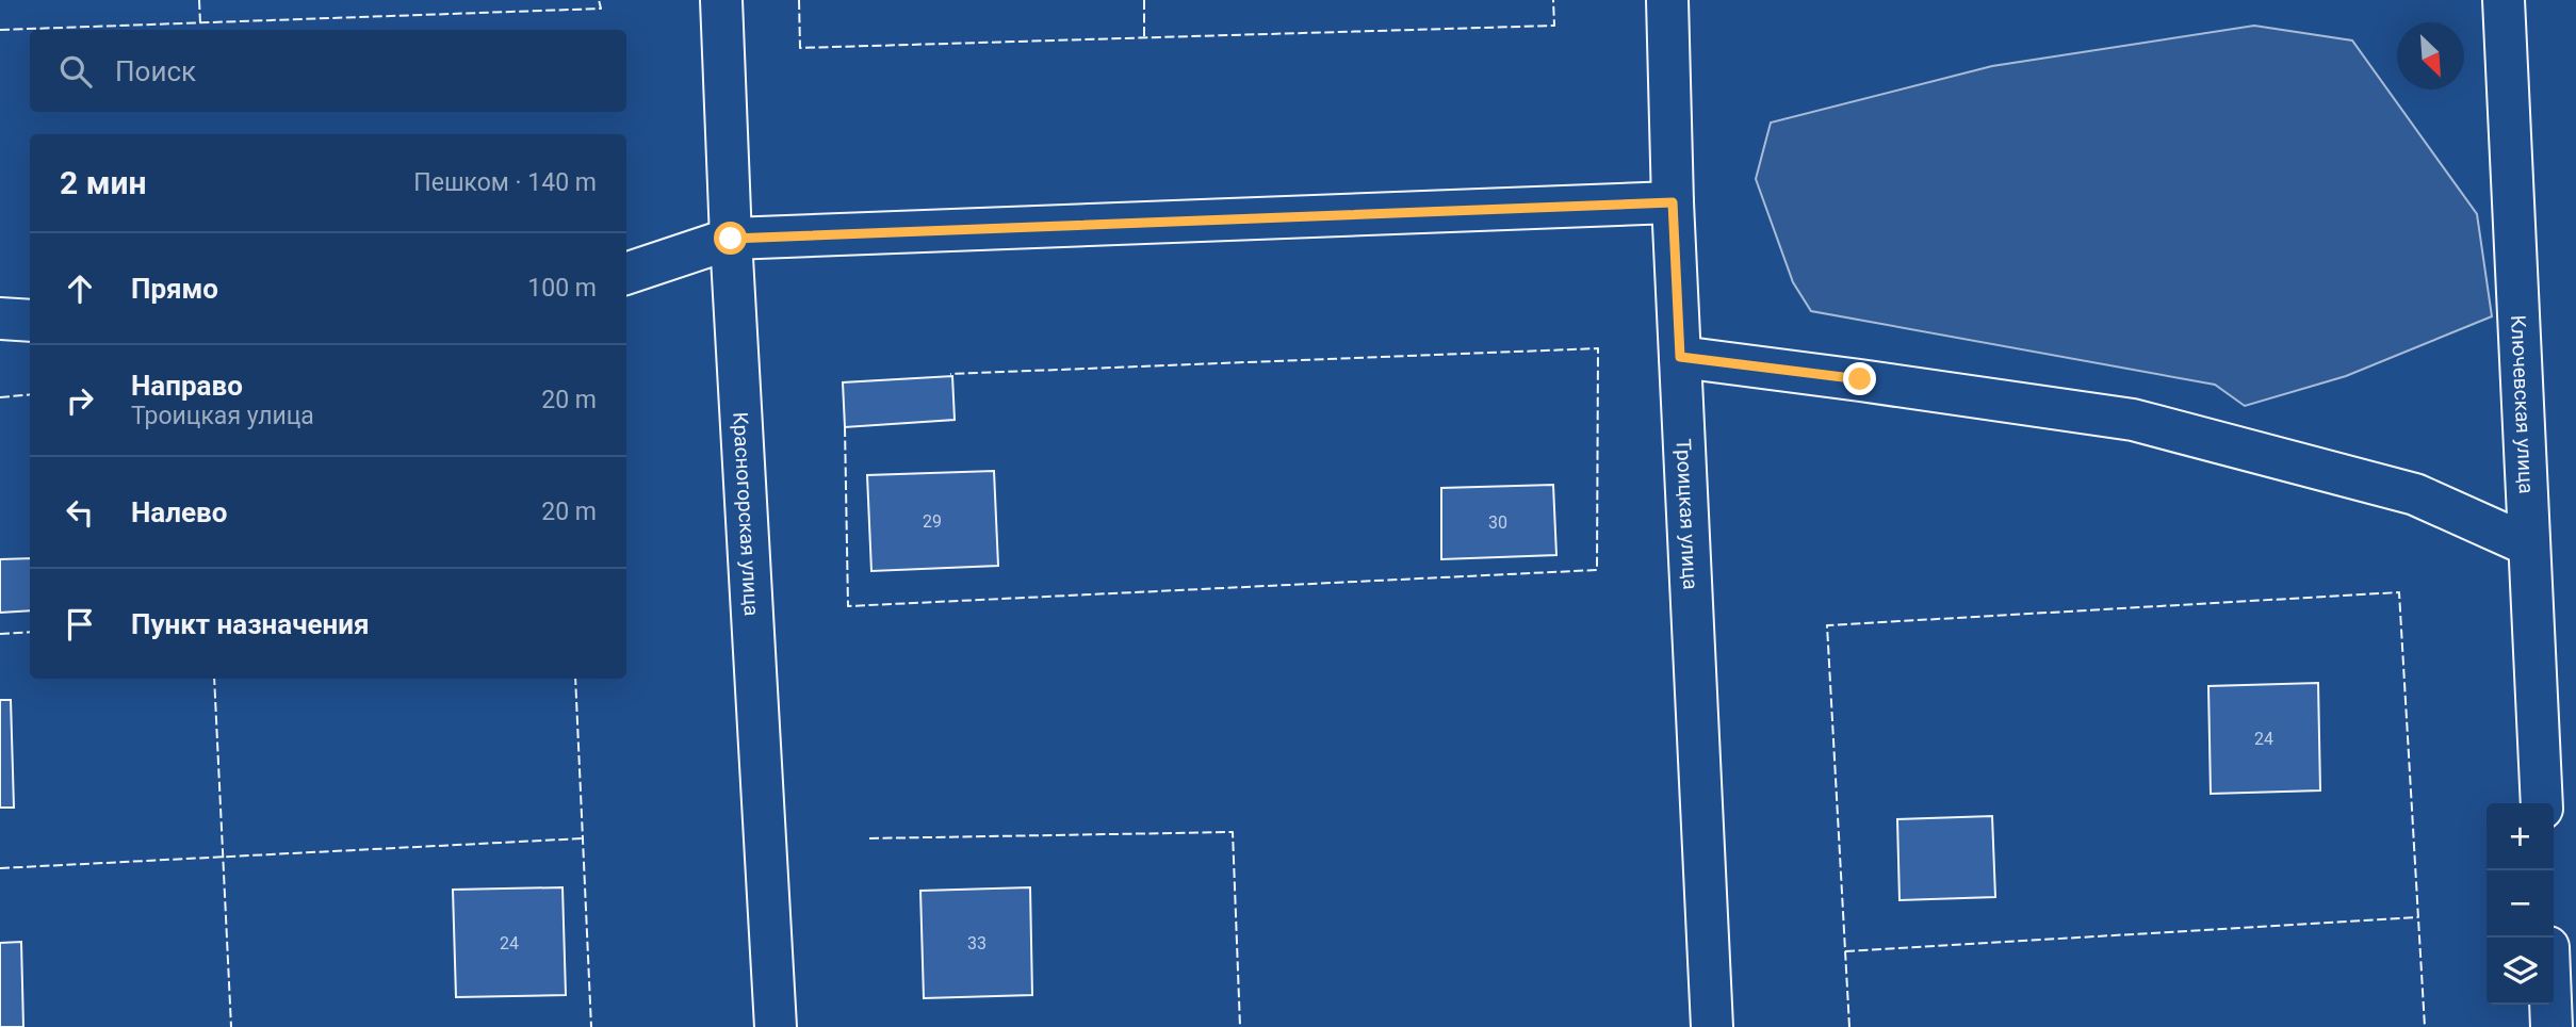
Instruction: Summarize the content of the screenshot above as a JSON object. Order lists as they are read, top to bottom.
{
  "streets": {
    "street": ["Ключевская улица", "Красногорская улица", "Троицкая улица"]
  },
  "house_numbers": [
    "29",
    "30",
    "24",
    "24",
    "33"
  ],
  "north": "bottom right",
  "page": {
    "search": "Поиск",
    "heading": ["2 мин", "Пешком · 140 m"],
    "list": [
      ["Прямо", "100 m"],
      ["Направо", "Троицкая улица", "20 m"],
      ["Налево", "20 m"],
      "Пункт назначения"
    ],
    "map_buttons": ["+", "−"]
  }
}
